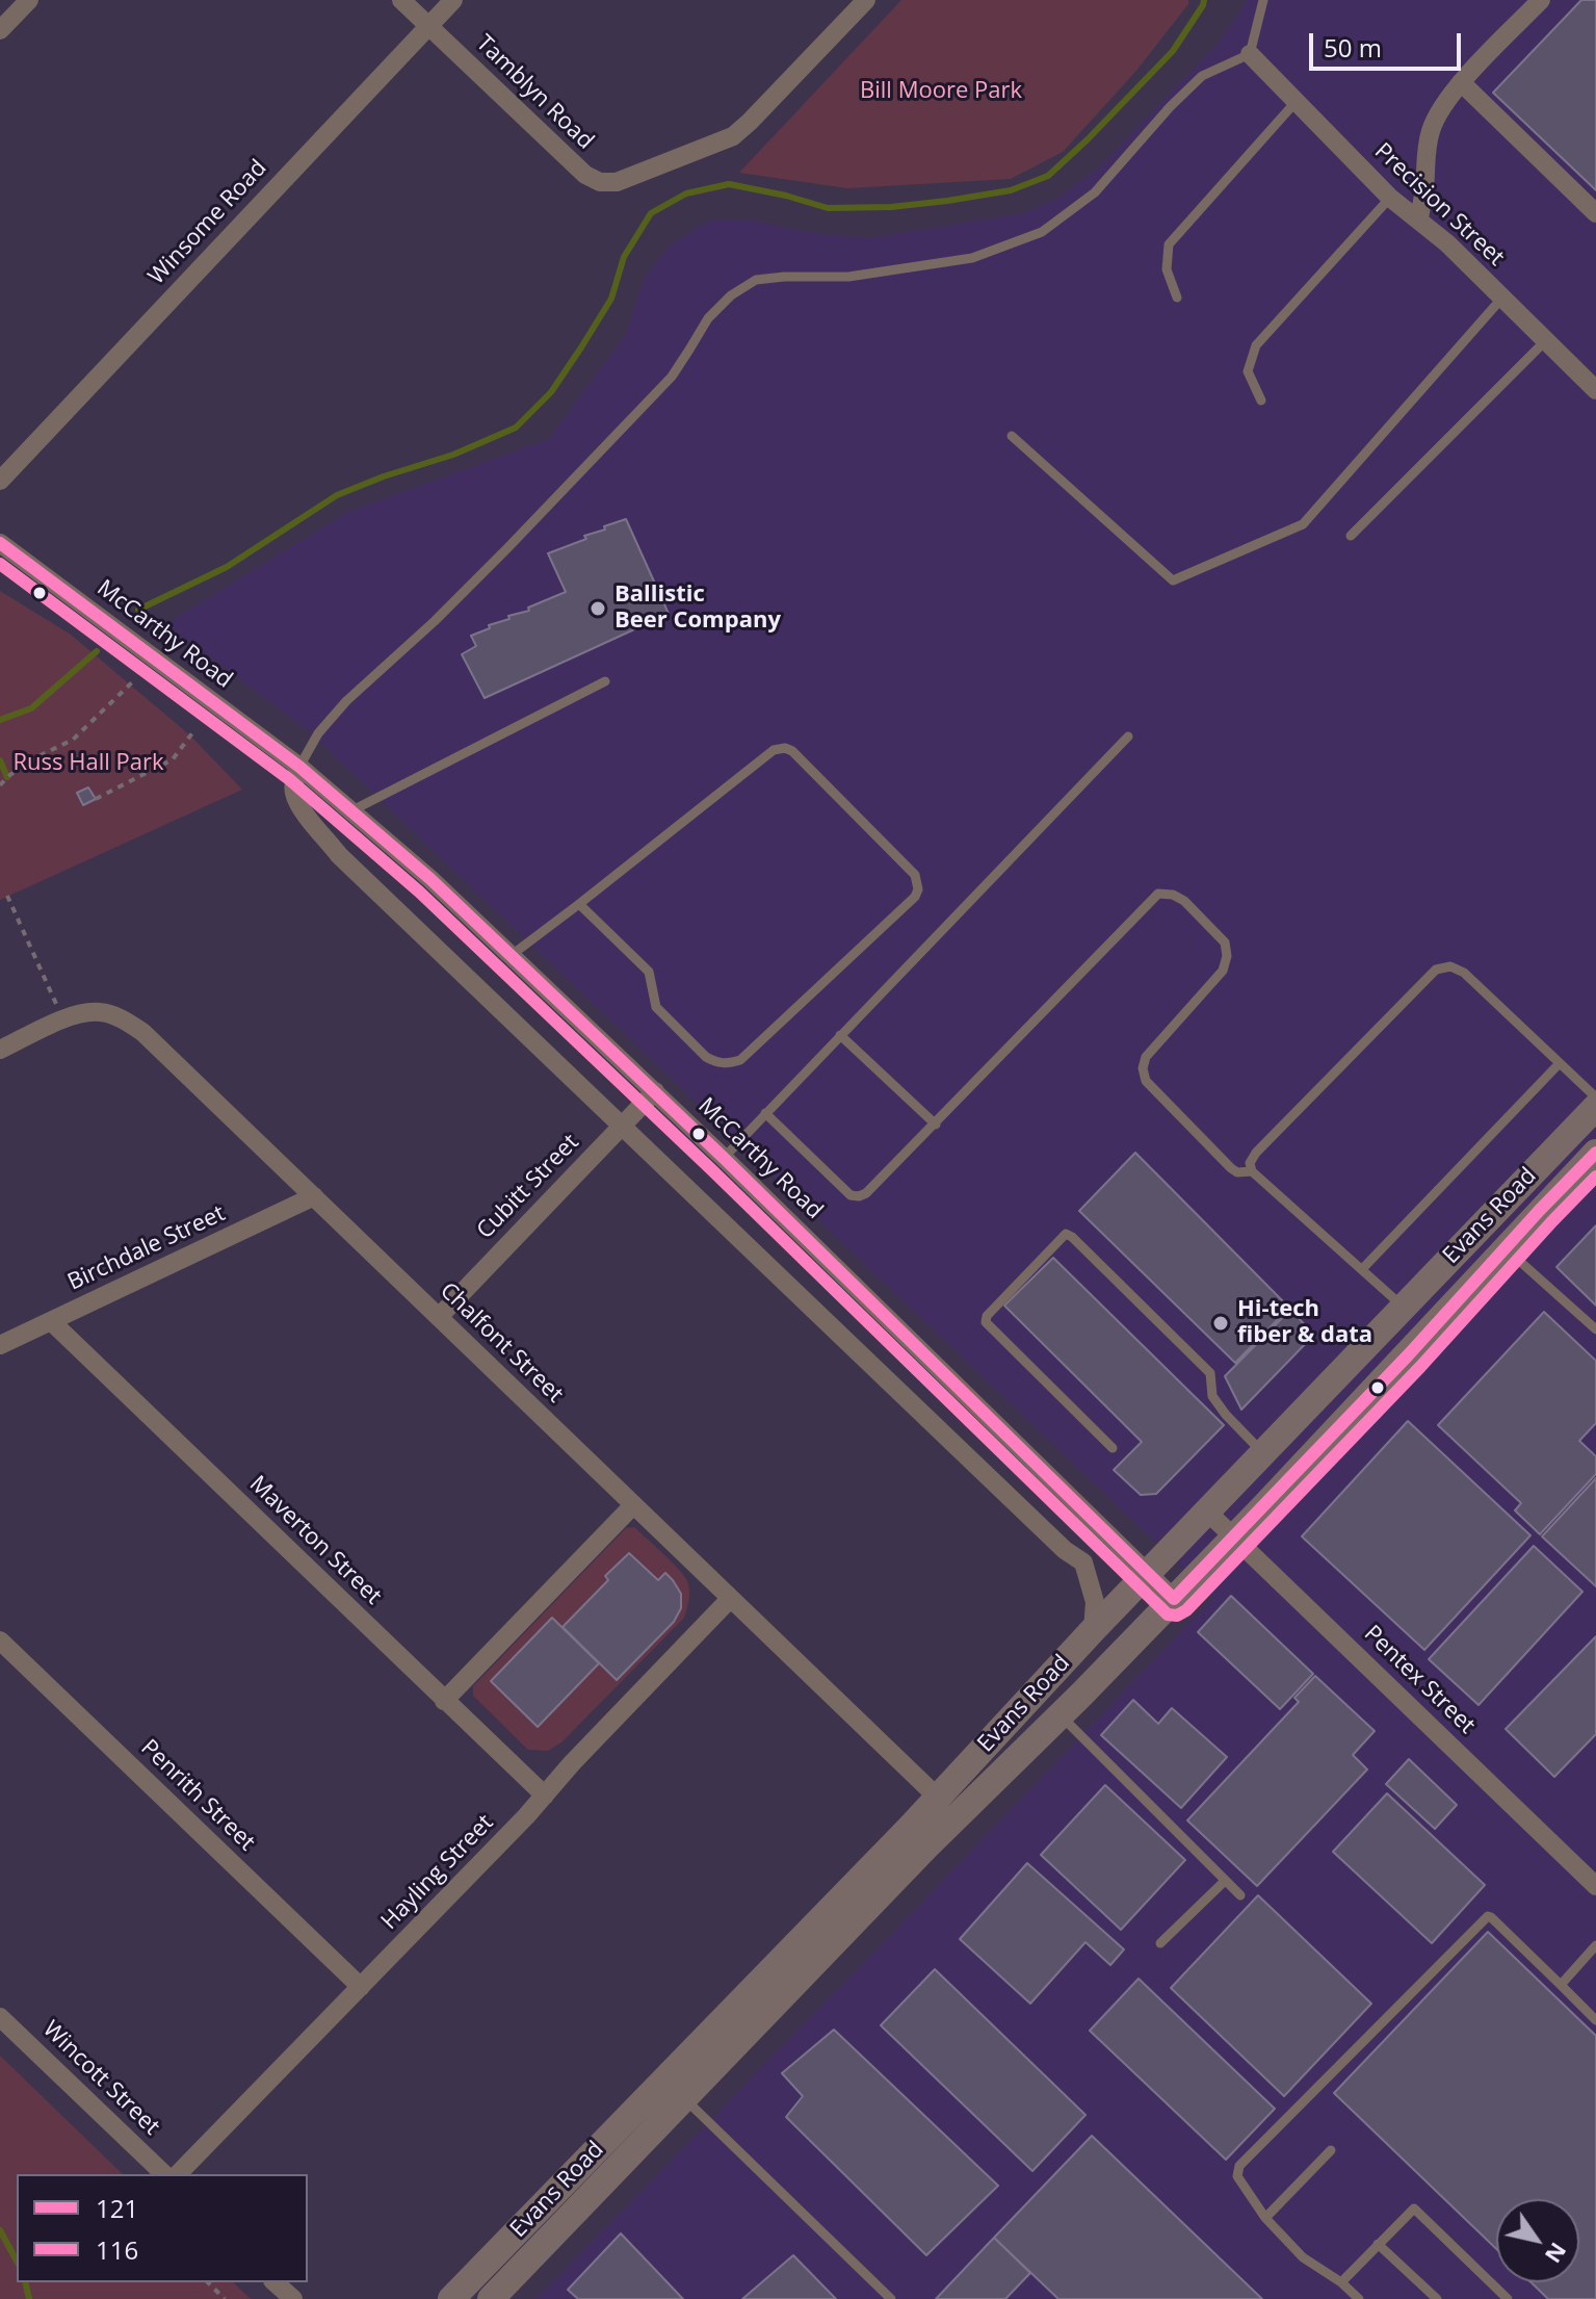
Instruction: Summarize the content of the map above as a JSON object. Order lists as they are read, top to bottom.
{
  "streets": {
    "main road": ["Evans Road"],
    "street": [
      "Tamblyn Road",
      "Precision Street",
      "Winsome Road",
      "McCarthy Road",
      "Cubitt Street",
      "Birchdale Street",
      "Chalfont Street",
      "Maverton Street",
      "Pentex Street",
      "Penrith Street",
      "Hayling Street",
      "Wincott Street"
    ]
  },
  "crossings": [
    ["Tamblyn Road", "Winsome Road"],
    ["McCarthy Road", "Cubitt Street"],
    ["McCarthy Road", "Evans Road"],
    ["Cubitt Street", "Chalfont Street"],
    ["Evans Road", "Chalfont Street"],
    ["Evans Road", "Pentex Street"],
    ["Birchdale Street", "Chalfont Street"],
    ["Birchdale Street", "Maverton Street"],
    ["Chalfont Street", "Hayling Street"],
    ["Maverton Street", "Hayling Street"],
    ["Penrith Street", "Hayling Street"]
  ],
  "parks": ["Bill Moore Park", "Russ Hall Park"],
  "places": ["Ballistic Beer Company", "Hi-tech fiber & data"],
  "lines": ["transit line 121", "transit line 116"],
  "legend": ["121", "116"],
  "scale_bar": "50 m",
  "north": "bottom right"
}
